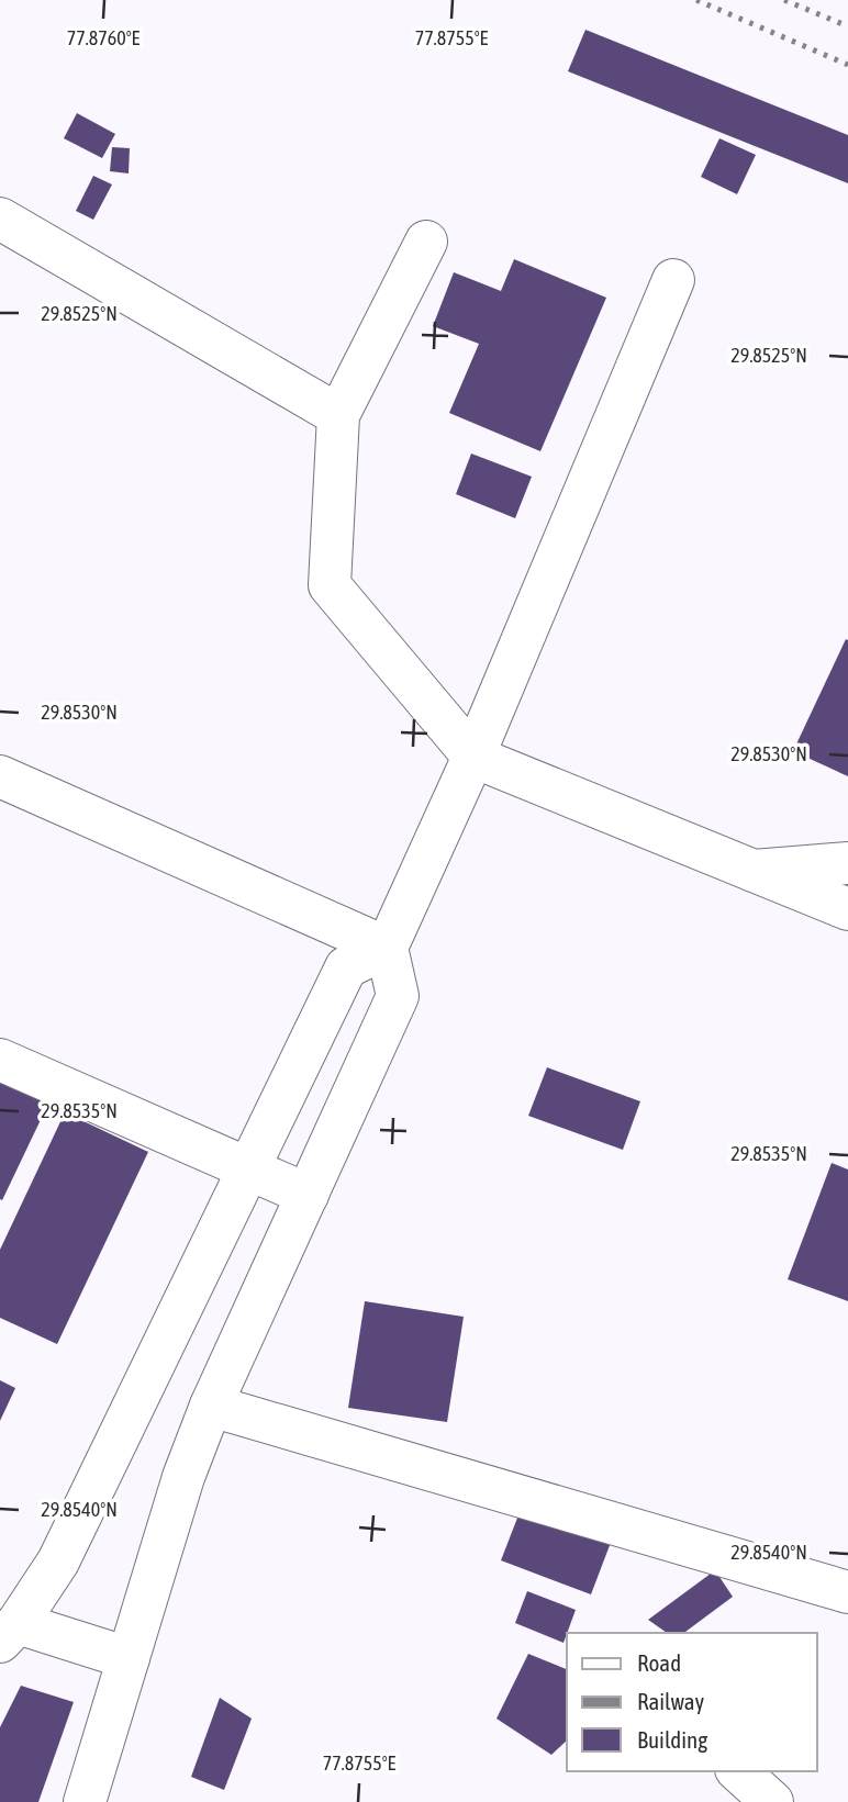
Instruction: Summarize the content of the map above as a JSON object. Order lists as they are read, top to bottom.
{
  "legend": ["Road", "Railway", "Building"],
  "coordinates": [
    "77.8760°E",
    "77.8755°E",
    "29.8525°N",
    "29.8530°N",
    "29.8535°N",
    "29.8540°N"
  ]
}
